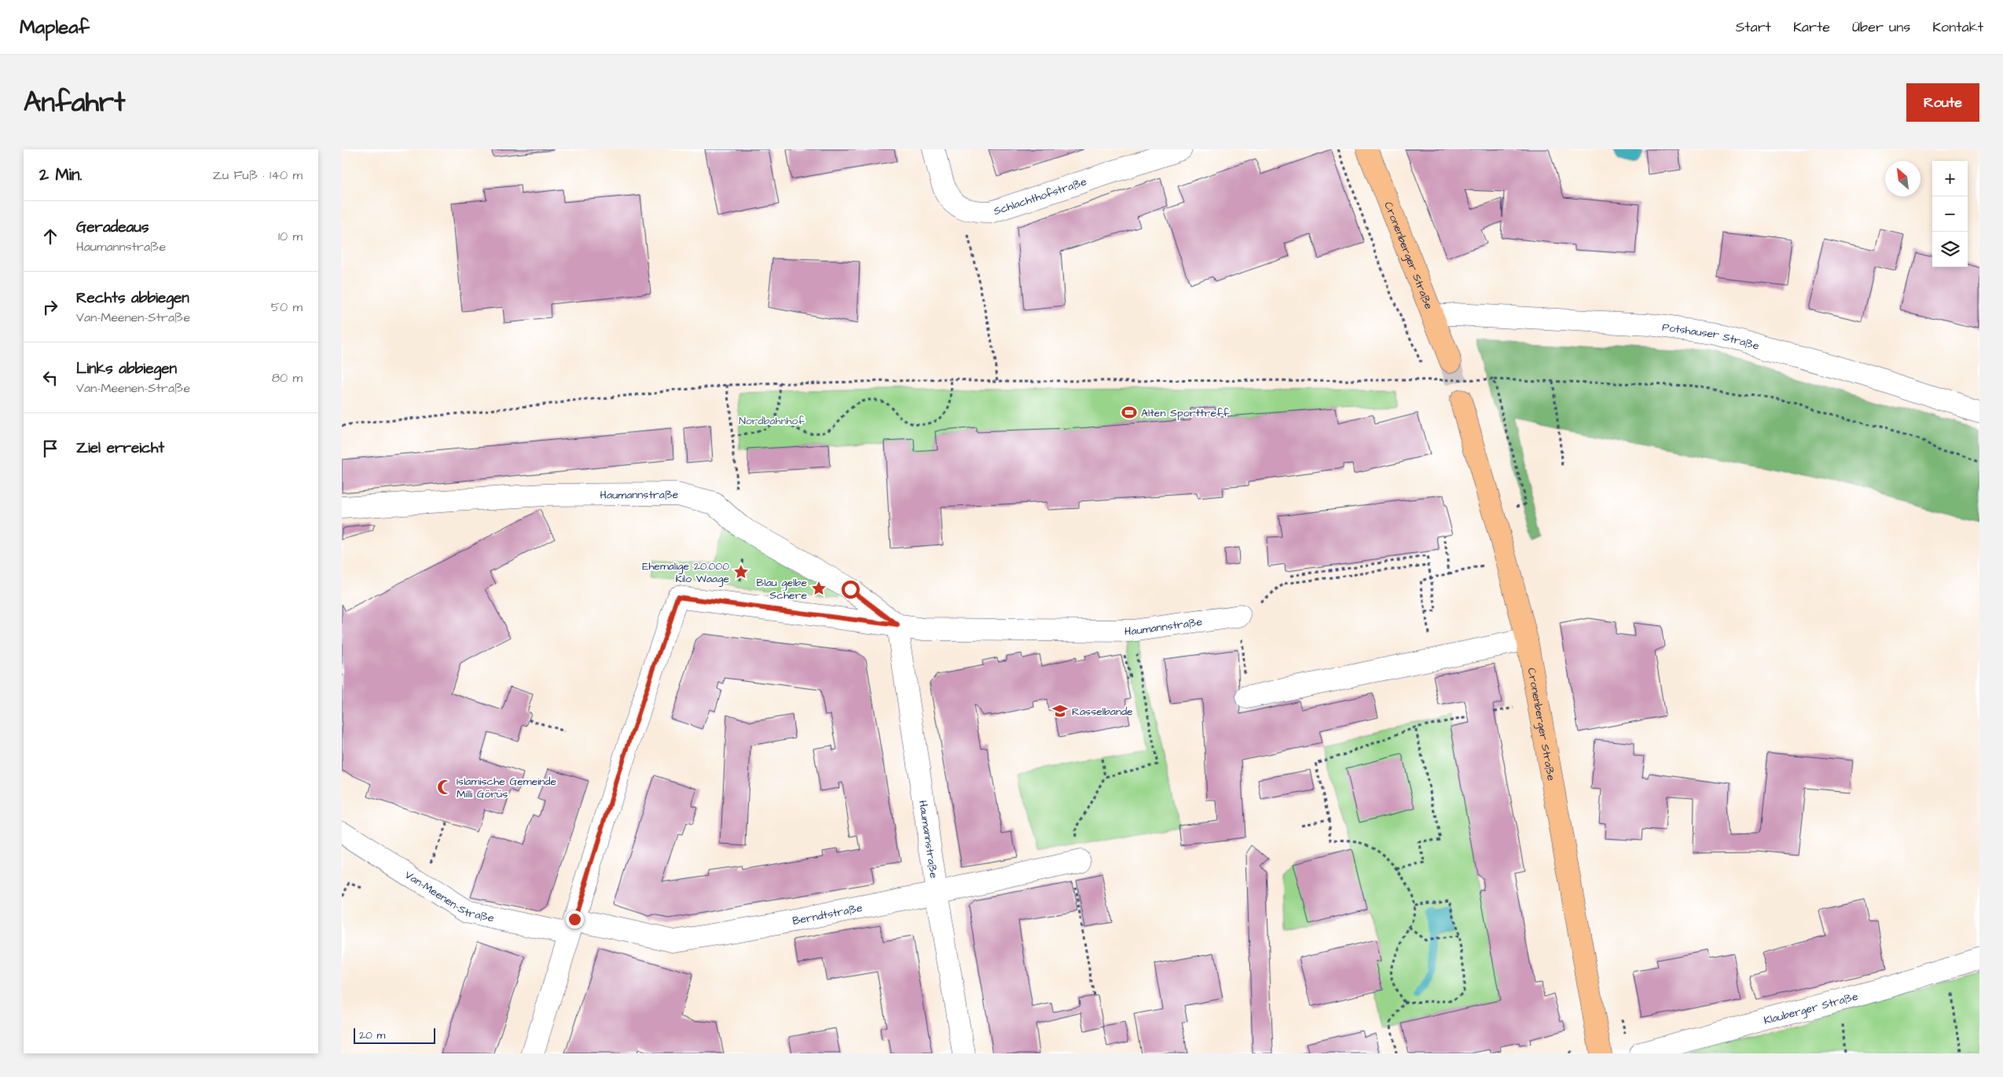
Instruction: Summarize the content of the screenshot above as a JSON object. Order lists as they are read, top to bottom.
{
  "streets": {
    "main road": ["Cronenberger Straße"],
    "street": [
      "Schlachthofstraße",
      "Potshauser Straße",
      "Haumannstraße",
      "Van-Meenen-Straße",
      "Berndtstraße",
      "Klauberger Straße"
    ]
  },
  "crossings": [
    ["Cronenberger Straße", "Potshauser Straße"],
    ["Haumannstraße", "Berndtstraße"],
    ["Van-Meenen-Straße", "Berndtstraße"]
  ],
  "parks": ["Nordbahnhof"],
  "places": {
    "sports": ["Alten Sporttreff"],
    "place": ["Ehemalige 20.000 Kilo Waage", "Blau gelbe Schere"],
    "school or university": ["Rasselbande"],
    "mosque": ["Islamische Gemeinde Milli Görüs"]
  },
  "scale_bar": "20 m",
  "north": "top left",
  "page": {
    "header": "Mapleaf",
    "nav": [
      "Start",
      "Karte",
      "Über uns",
      "Kontakt"
    ],
    "title": "Anfahrt",
    "buttons": "Route",
    "heading": ["2 Min.", "Zu Fuß · 140 m"],
    "map_buttons": ["+", "−"],
    "list": [
      ["Geradeaus", "Haumannstraße", "10 m"],
      ["Rechts abbiegen", "Van-Meenen-Straße", "50 m"],
      ["Links abbiegen", "Van-Meenen-Straße", "80 m"],
      "Ziel erreicht"
    ],
    "scale": "20 m"
  }
}
